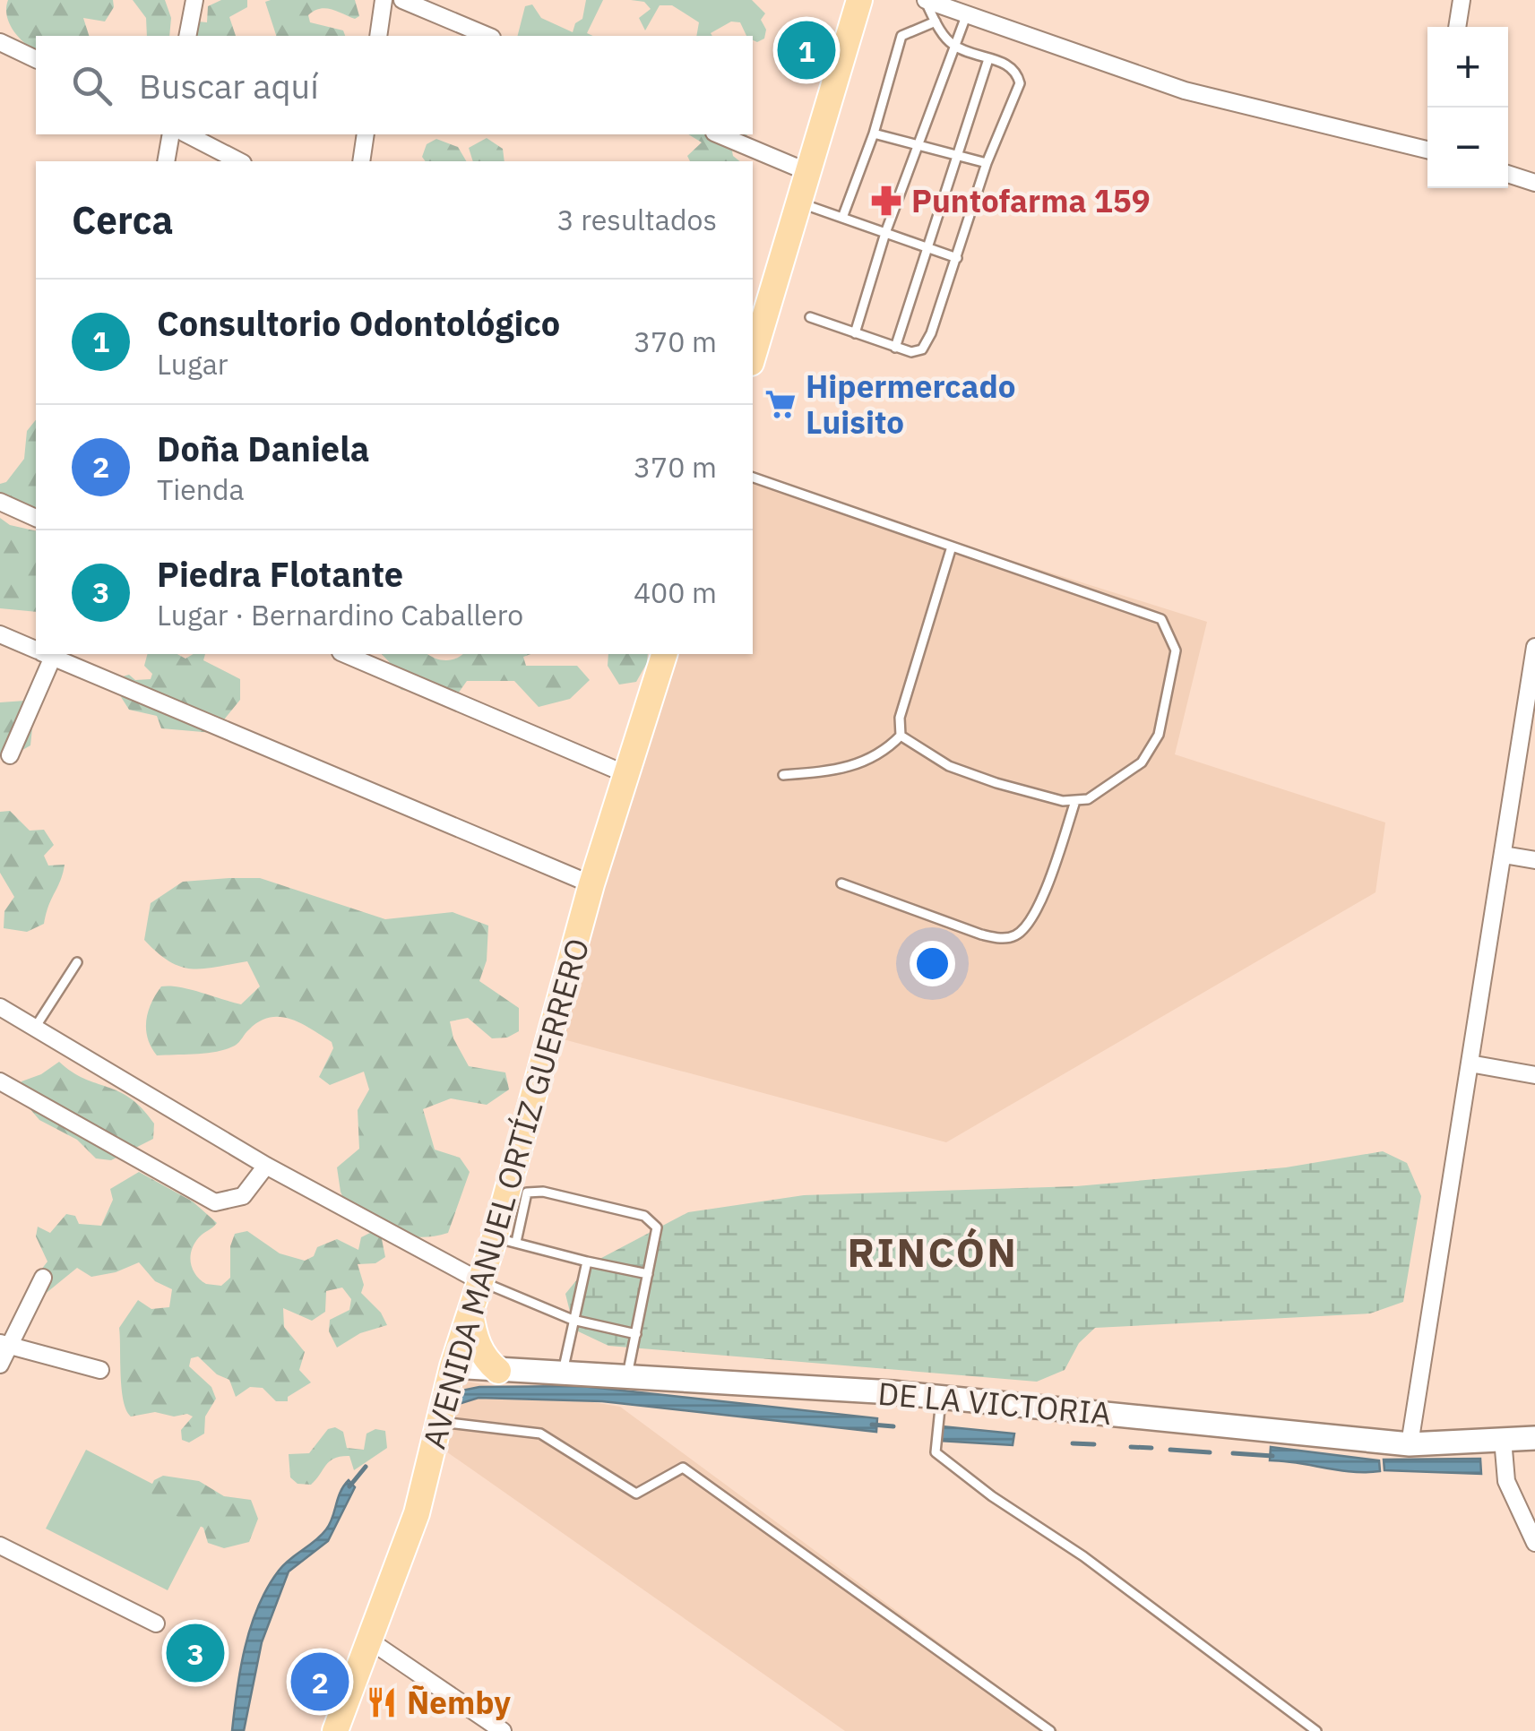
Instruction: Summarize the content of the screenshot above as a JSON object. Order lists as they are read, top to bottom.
{
  "streets": {
    "main road": ["AVENIDA MANUEL ORTÍZ GUERRERO", "DE LA VICTORIA"]
  },
  "crossings": [
    ["AVENIDA MANUEL ORTÍZ GUERRERO", "DE LA VICTORIA"]
  ],
  "districts": ["RINCÓN"],
  "places": {
    "pharmacy": ["Puntofarma 159"],
    "supermarket": ["Hipermercado Luisito"],
    "restaurant": ["Ñemby"]
  },
  "page": {
    "pins": ["1", "3", "2"],
    "map_buttons": ["+", "−"],
    "search": "Buscar aquí",
    "heading": ["Cerca", "3 resultados"],
    "list": [
      {
        "mark": "1",
        "name": "Consultorio Odontológico",
        "note": "Lugar",
        "value": "370 m"
      },
      {
        "mark": "2",
        "name": "Doña Daniela",
        "note": "Tienda",
        "value": "370 m"
      },
      {
        "mark": "3",
        "name": "Piedra Flotante",
        "note": "Lugar · Bernardino Caballero",
        "value": "400 m"
      }
    ]
  }
}
